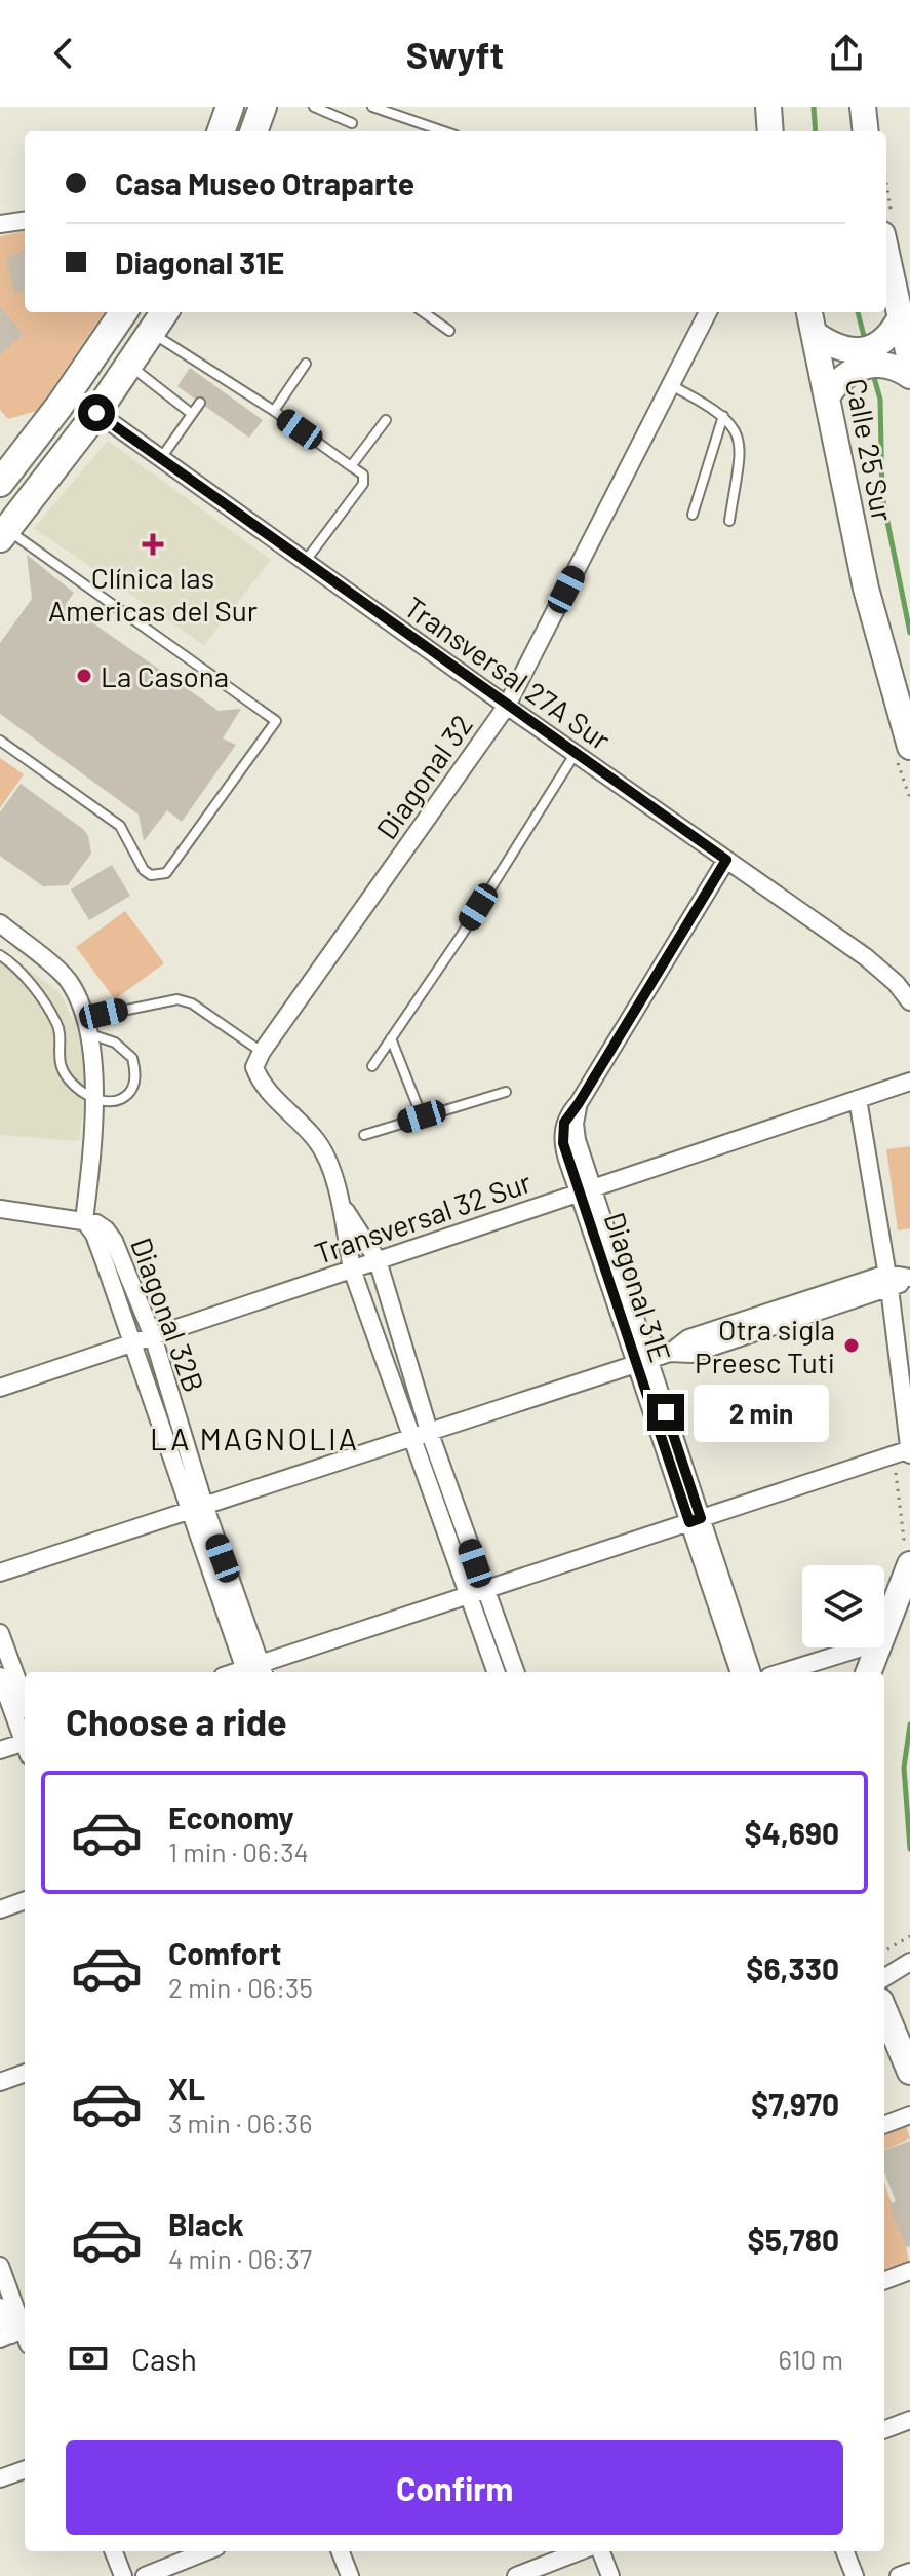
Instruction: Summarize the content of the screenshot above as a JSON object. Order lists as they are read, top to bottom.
{
  "streets": {
    "main road": ["Calle 25 Sur"],
    "street": [
      "Transversal 27A Sur",
      "Diagonal 32",
      "Transversal 32 Sur",
      "Diagonal 31E",
      "Diagonal 32B"
    ]
  },
  "crossings": [
    ["Transversal 27A Sur", "Diagonal 32"],
    ["Transversal 27A Sur", "Diagonal 31E"],
    ["Transversal 32 Sur", "Diagonal 31E"],
    ["Transversal 32 Sur", "Diagonal 32B"]
  ],
  "districts": ["LA MAGNOLIA"],
  "places": {
    "health": ["Clínica las Americas del Sur"],
    "other": ["La Casona", "Otra sigla Preesc Tuti"]
  },
  "page": {
    "header": "Swyft",
    "banner": ["Casa Museo Otraparte", "Diagonal 31E"],
    "bubble": "2 min",
    "heading": "Choose a ride",
    "list": [
      {
        "name": "Economy",
        "note": "1 min · 06:34",
        "value": "$4,690"
      },
      {
        "name": "Comfort",
        "note": "2 min · 06:35",
        "value": "$6,330"
      },
      {
        "name": "XL",
        "note": "3 min · 06:36",
        "value": "$7,970"
      },
      {
        "name": "Black",
        "note": "4 min · 06:37",
        "value": "$5,780"
      }
    ],
    "pay": ["Cash", "610 m"],
    "buttons": "Confirm"
  }
}
